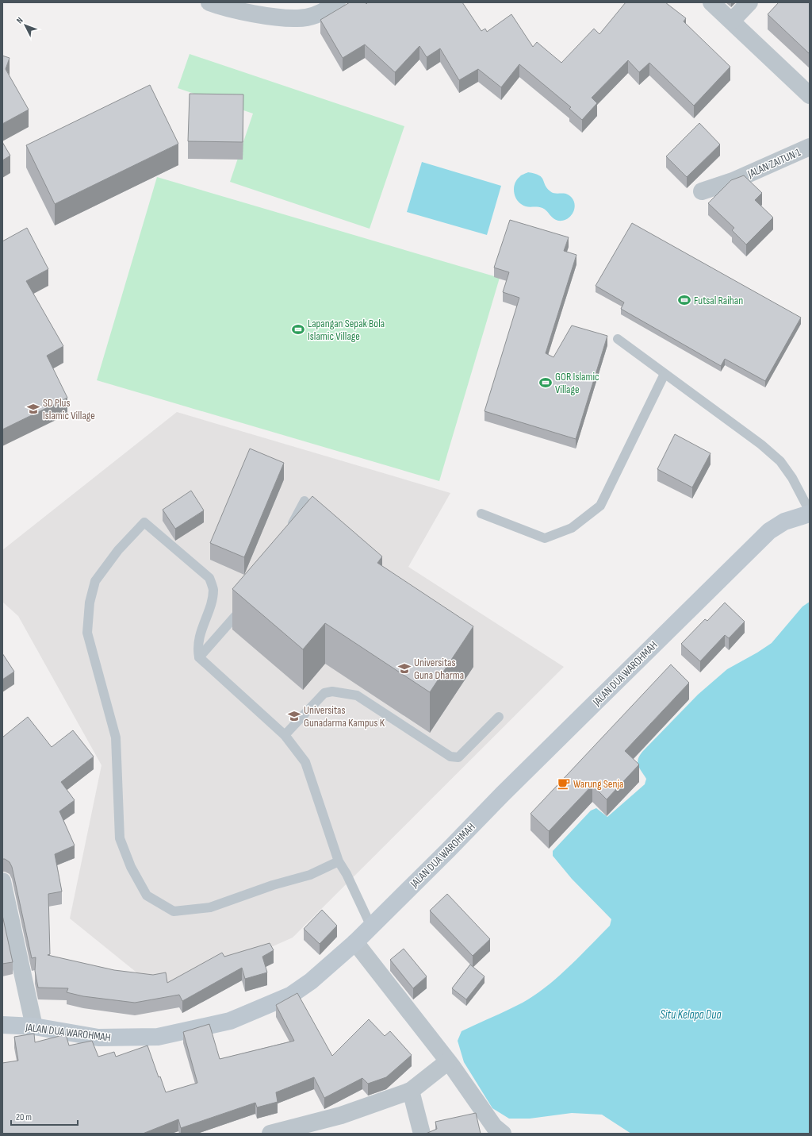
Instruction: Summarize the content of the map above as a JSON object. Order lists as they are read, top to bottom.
{
  "streets": {
    "street": ["JALAN ZAITUN 1", "JALAN DUA WAROHMAH"]
  },
  "water": ["Situ Kelapa Dua"],
  "places": {
    "sports": ["Futsal Raihan", "Lapangan Sepak Bola Islamic Village", "GOR Islamic Village"],
    "school or university": ["SD Plus Islamic Village", "Universitas Guna Dharma", "Universitas Gunadarma Kampus K"],
    "cafe": ["Warung Senja"]
  },
  "scale_bar": "20 m",
  "north": "top left"
}
